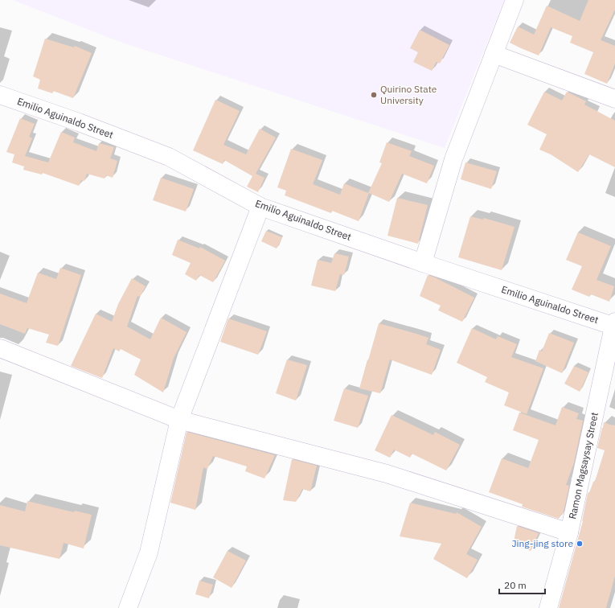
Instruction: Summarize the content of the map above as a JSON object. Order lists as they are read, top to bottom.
{
  "streets": {
    "street": ["Emilio Aguinaldo Street", "Ramon Magsaysay Street"]
  },
  "crossings": [
    ["Emilio Aguinaldo Street", "Ramon Magsaysay Street"]
  ],
  "places": ["Quirino State University", "Jing-jing store"],
  "scale_bar": "20 m"
}
